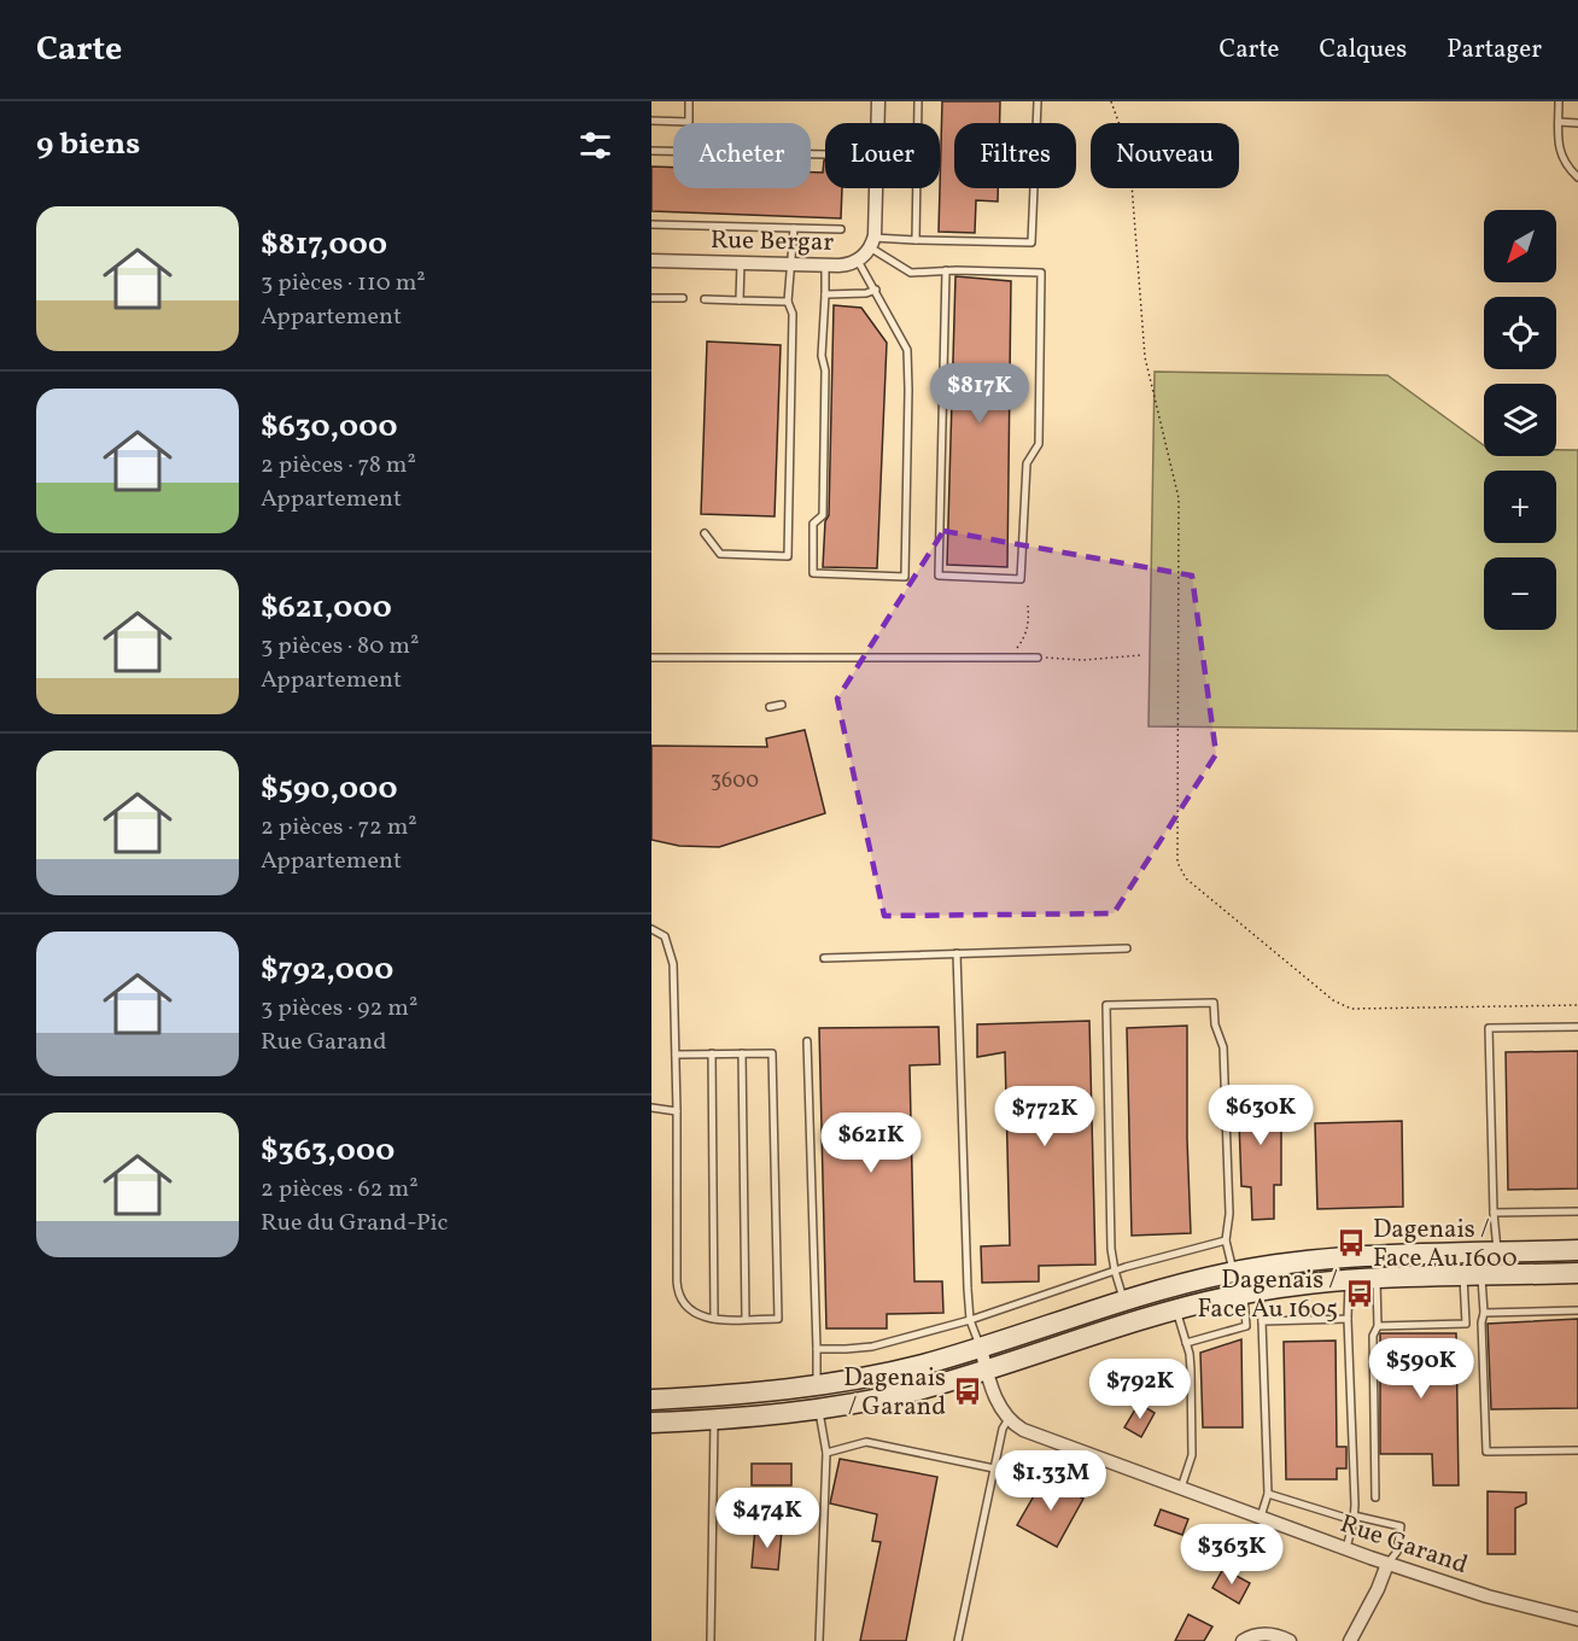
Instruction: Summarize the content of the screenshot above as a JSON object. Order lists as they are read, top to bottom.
{
  "streets": {
    "street": ["Rue Bergar", "Rue Garand"]
  },
  "places": {
    "bus stop": ["Dagenais / Face Au 1600", "Dagenais / Face Au 1605", "Dagenais / Garand"]
  },
  "house_numbers": ["3600"],
  "north": "bottom left",
  "page": {
    "header": "Carte",
    "nav": ["Carte", "Calques", "Partager"],
    "heading": "9 biens",
    "chip": [
      "Acheter",
      "Louer",
      "Filtres",
      "Nouveau"
    ],
    "list": [
      {
        "name": "$817,000",
        "note": "3 pièces · 110 m² · Appartement"
      },
      {
        "name": "$630,000",
        "note": "2 pièces · 78 m² · Appartement"
      },
      {
        "name": "$621,000",
        "note": "3 pièces · 80 m² · Appartement"
      },
      {
        "name": "$590,000",
        "note": "2 pièces · 72 m² · Appartement"
      },
      {
        "name": "$792,000",
        "note": "3 pièces · 92 m² · Rue Garand"
      },
      {
        "name": "$363,000",
        "note": "2 pièces · 62 m² · Rue du Grand-Pic"
      }
    ],
    "map_buttons": ["+", "−"],
    "price": [
      "$817K",
      "$630K",
      "$772K",
      "$621K",
      "$590K",
      "$792K",
      "$1.33M",
      "$474K",
      "$363K"
    ]
  }
}
